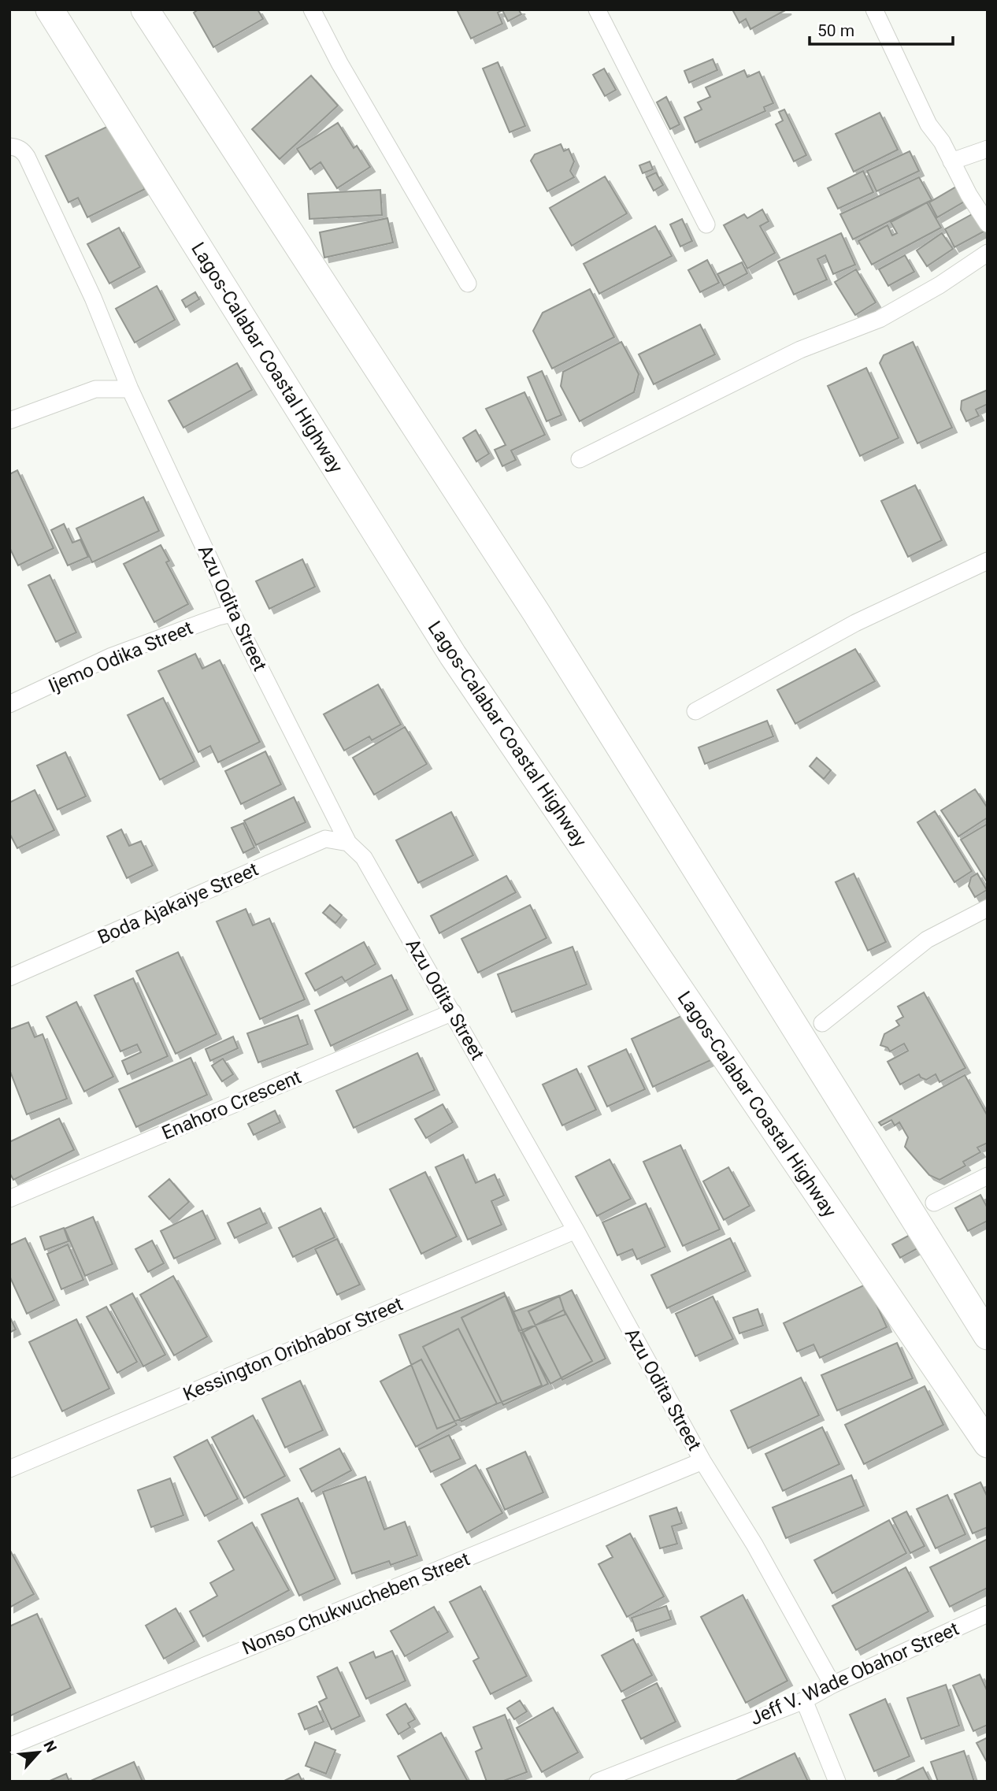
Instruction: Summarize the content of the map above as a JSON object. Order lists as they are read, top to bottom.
{
  "streets": {
    "highway": ["Lagos-Calabar Coastal Highway"],
    "street": [
      "Azu Odita Street",
      "Ijemo Odika Street",
      "Boda Ajakaiye Street",
      "Enahoro Crescent",
      "Kessington Oribhabor Street",
      "Nonso Chukwucheben Street",
      "Jeff V. Wade Obahor Street"
    ]
  },
  "crossings": [
    ["Azu Odita Street", "Ijemo Odika Street"],
    ["Azu Odita Street", "Boda Ajakaiye Street"],
    ["Azu Odita Street", "Enahoro Crescent"],
    ["Azu Odita Street", "Kessington Oribhabor Street"],
    ["Azu Odita Street", "Nonso Chukwucheben Street"],
    ["Azu Odita Street", "Jeff V. Wade Obahor Street"]
  ],
  "scale_bar": "50 m",
  "north": "top right"
}
